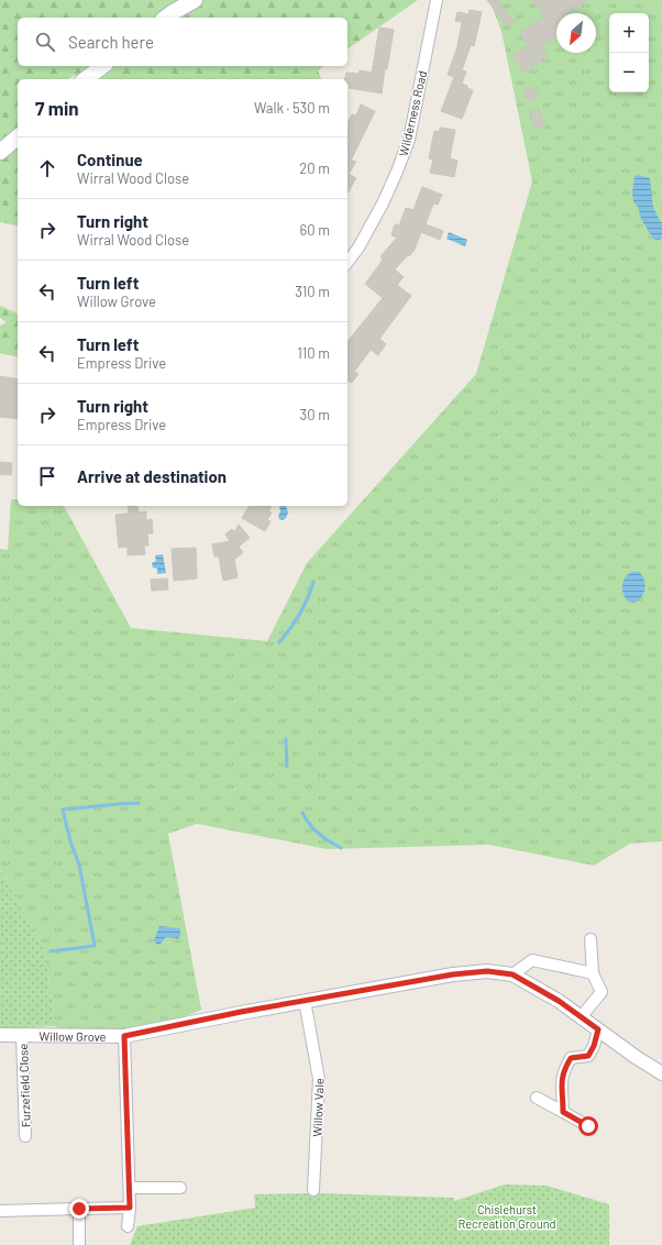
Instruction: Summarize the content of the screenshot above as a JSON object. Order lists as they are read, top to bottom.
{
  "streets": {
    "street": [
      "Wilderness Road",
      "Willow Grove",
      "Furzefield Close",
      "Willow Vale"
    ]
  },
  "crossings": [
    ["Willow Grove", "Furzefield Close"],
    ["Willow Grove", "Willow Vale"]
  ],
  "parks": ["Chislehurst Recreation Ground"],
  "north": "bottom left",
  "page": {
    "map_buttons": ["+", "−"],
    "search": "Search here",
    "heading": ["7 min", "Walk · 530 m"],
    "list": [
      ["Continue", "Wirral Wood Close", "20 m"],
      ["Turn right", "Wirral Wood Close", "60 m"],
      ["Turn left", "Willow Grove", "310 m"],
      ["Turn left", "Empress Drive", "110 m"],
      ["Turn right", "Empress Drive", "30 m"],
      "Arrive at destination"
    ]
  }
}
